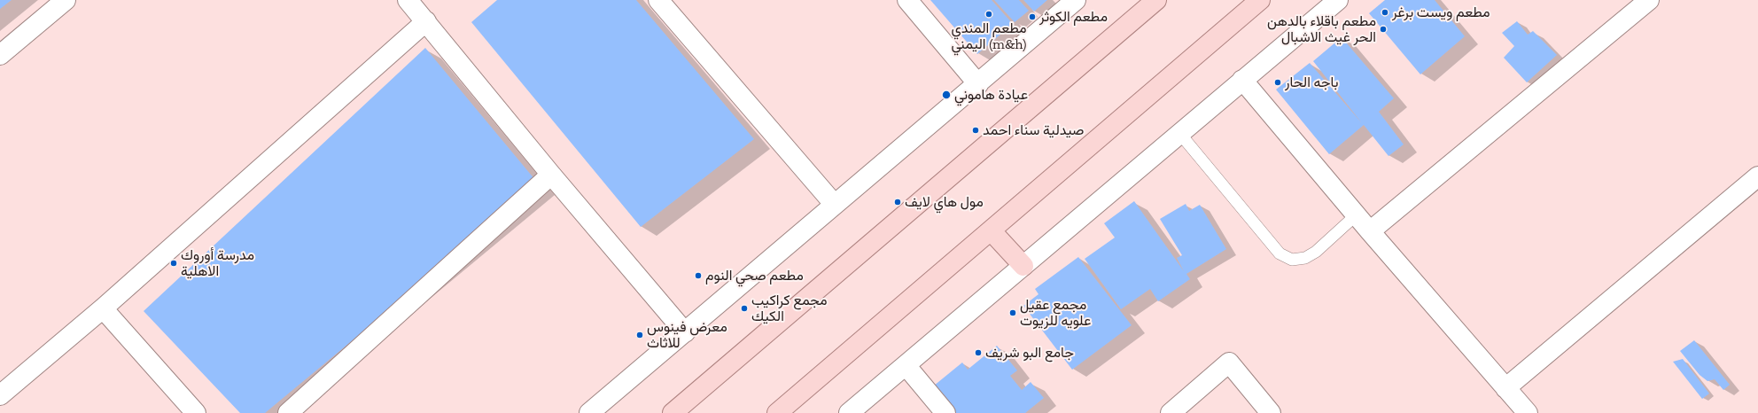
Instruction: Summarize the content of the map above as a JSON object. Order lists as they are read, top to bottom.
{
  "places": [
    "مطعم ويست برغر",
    "مطعم المندي اليمني (m&h)",
    "مطعم الكوثر",
    "مطعم باقلاء بالدهن الحر غيث الاشبال",
    "باجه الحار",
    "عيادة هاموني",
    "صيدلية سناء احمد",
    "مول هاي لايف",
    "مدرسة أوروك الاهلية",
    "مطعم صحي النوم",
    "مجمع كراكيب الكيك",
    "مجمع عقيل علويه للزيوت",
    "معرض فينوس للاثاث",
    "جامع البو شريف"
  ]
}
